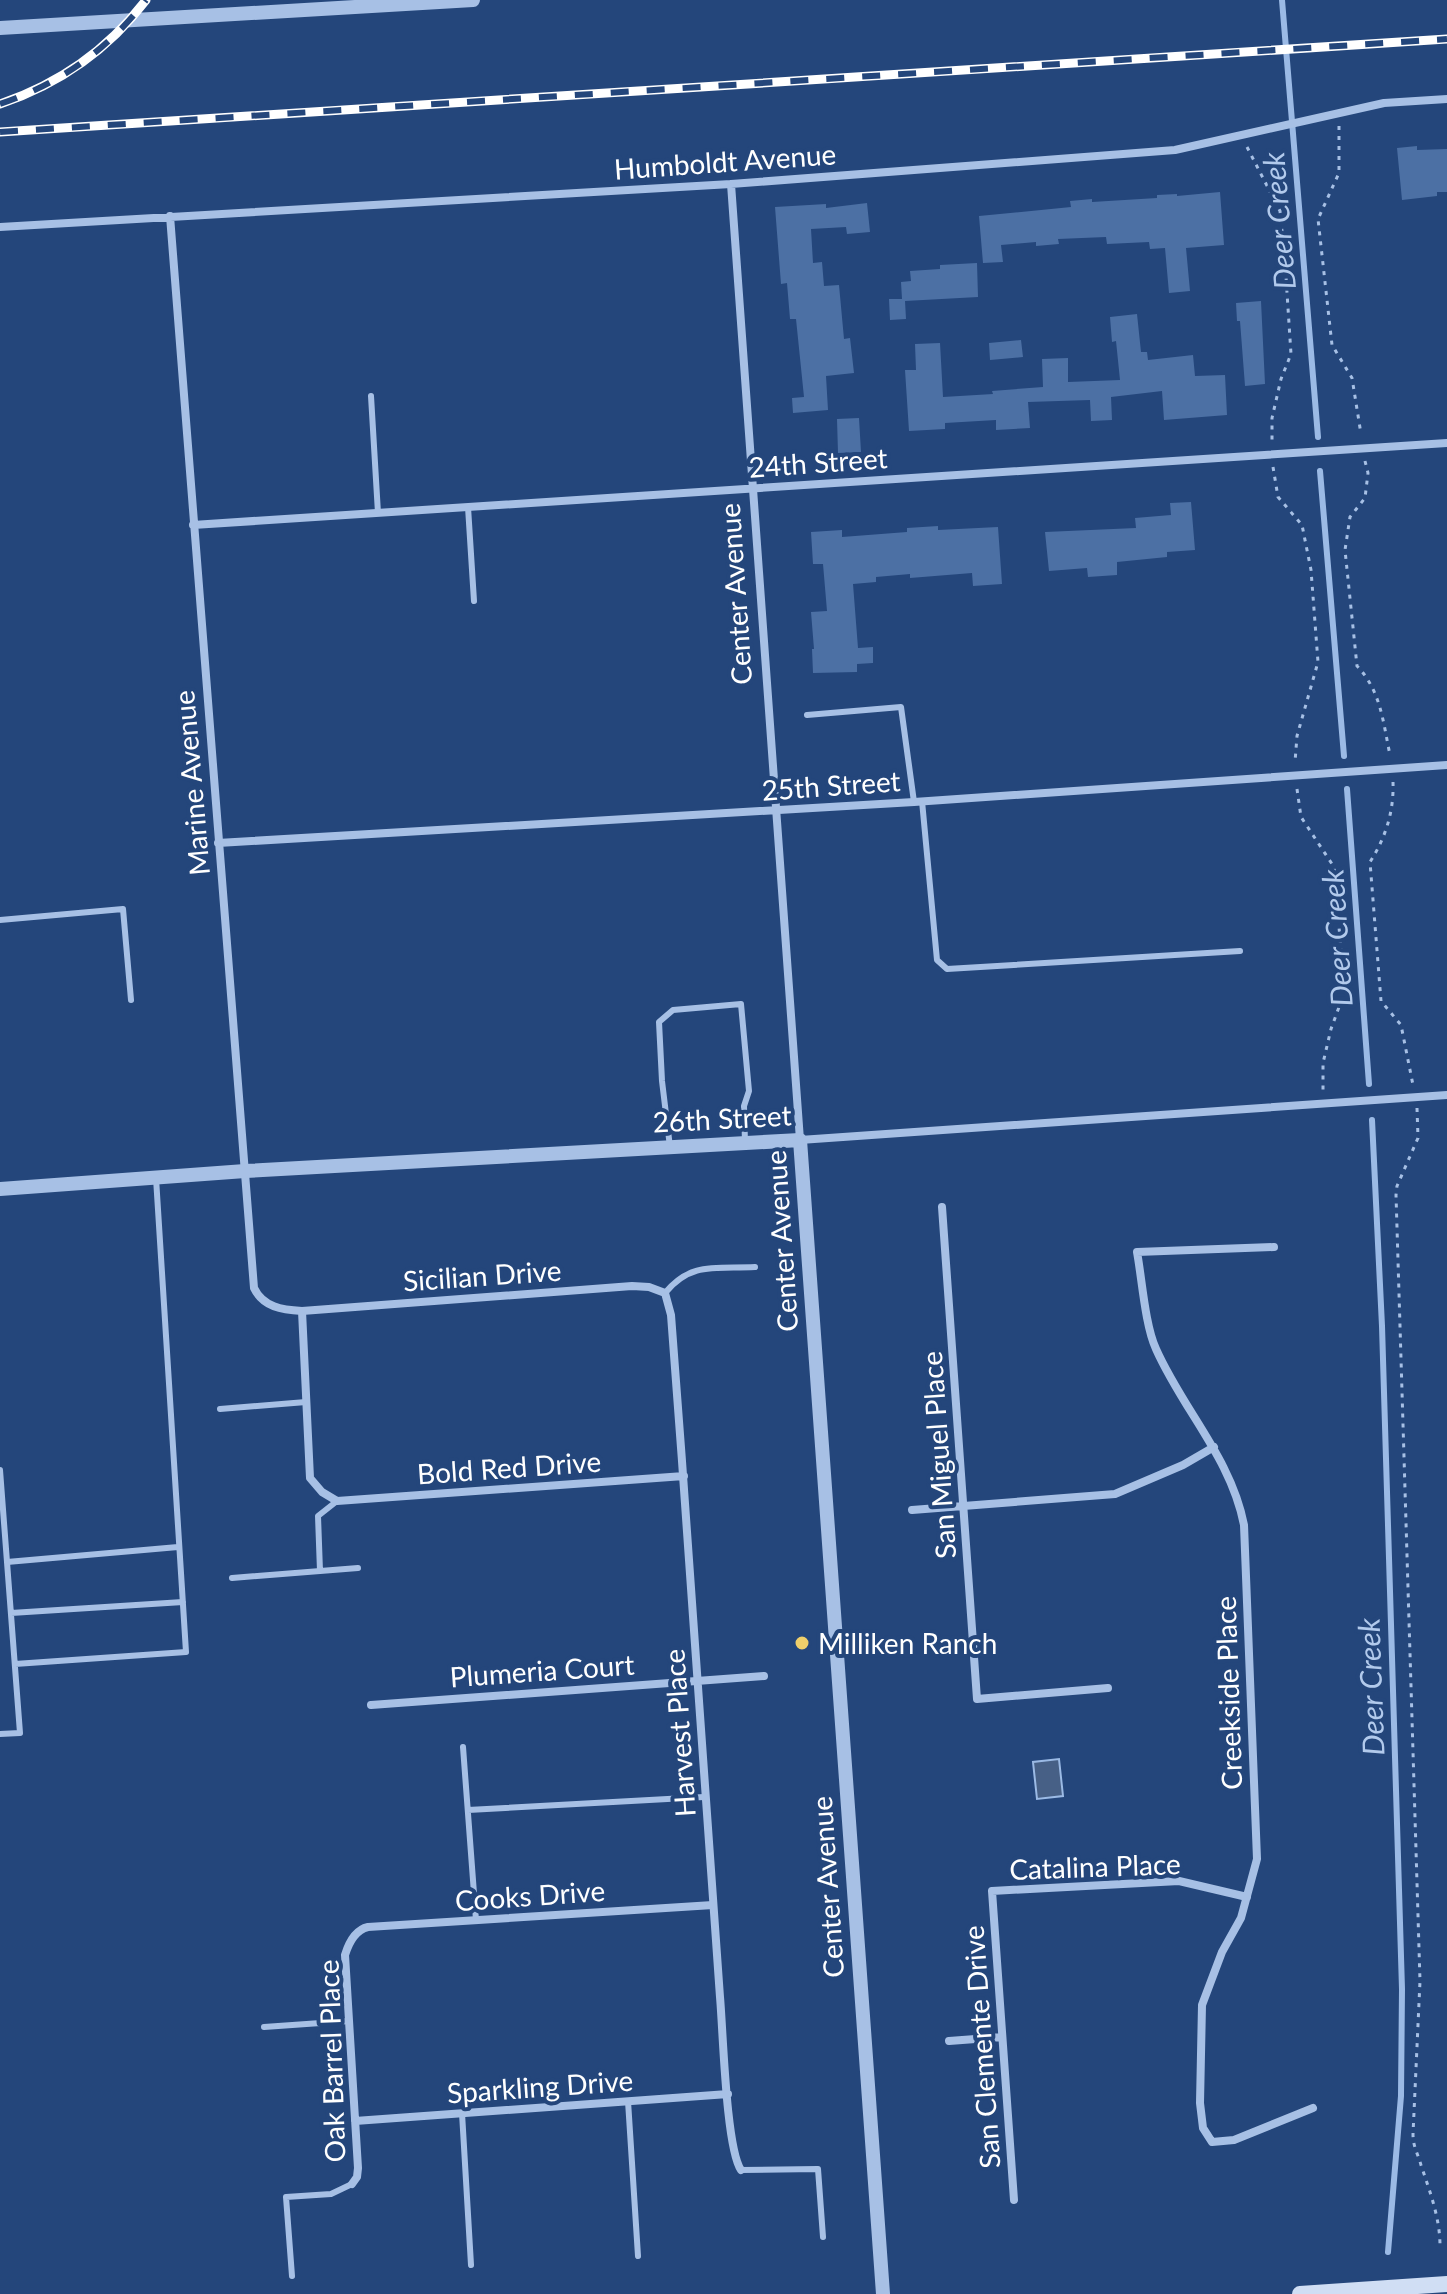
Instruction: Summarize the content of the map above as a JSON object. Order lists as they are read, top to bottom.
{
  "streets": {
    "street": [
      "Humboldt Avenue",
      "24th Street",
      "Center Avenue",
      "Marine Avenue",
      "25th Street",
      "26th Street",
      "Sicilian Drive",
      "San Miguel Place",
      "Bold Red Drive",
      "Plumeria Court",
      "Creekside Place",
      "Harvest Place",
      "Catalina Place",
      "Cooks Drive",
      "San Clemente Drive",
      "Oak Barrel Place",
      "Sparkling Drive"
    ]
  },
  "crossings": [
    ["Humboldt Avenue", "Center Avenue"],
    ["Humboldt Avenue", "Marine Avenue"],
    ["24th Street", "Center Avenue"],
    ["24th Street", "Marine Avenue"],
    ["Center Avenue", "25th Street"],
    ["Center Avenue", "26th Street"],
    ["Marine Avenue", "25th Street"],
    ["Marine Avenue", "26th Street"],
    ["Marine Avenue", "Sicilian Drive"],
    ["Sicilian Drive", "Harvest Place"],
    ["Bold Red Drive", "Harvest Place"],
    ["Plumeria Court", "Harvest Place"],
    ["Creekside Place", "Catalina Place"],
    ["Harvest Place", "Cooks Drive"],
    ["Harvest Place", "Sparkling Drive"],
    ["Catalina Place", "San Clemente Drive"],
    ["Cooks Drive", "Oak Barrel Place"],
    ["Oak Barrel Place", "Sparkling Drive"]
  ],
  "water": ["Deer Creek"],
  "places": ["Milliken Ranch"]
}
